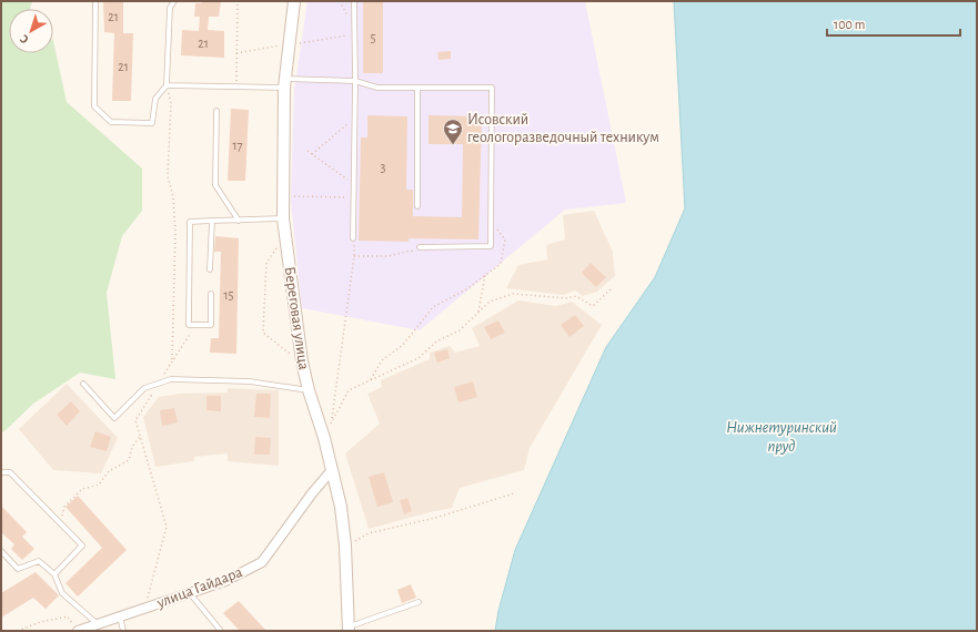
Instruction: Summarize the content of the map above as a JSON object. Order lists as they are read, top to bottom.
{
  "streets": {
    "street": ["Береговая улица", "улица Гайдара"]
  },
  "crossings": [
    ["Береговая улица", "улица Гайдара"]
  ],
  "water": ["Нижнетуринский пруд"],
  "places": {
    "school or university": ["Исовский геологоразведочный техникум"]
  },
  "house_numbers": [
    "21",
    "5",
    "21",
    "21",
    "17",
    "3",
    "15"
  ],
  "scale_bar": "100 m",
  "north": "bottom left"
}
